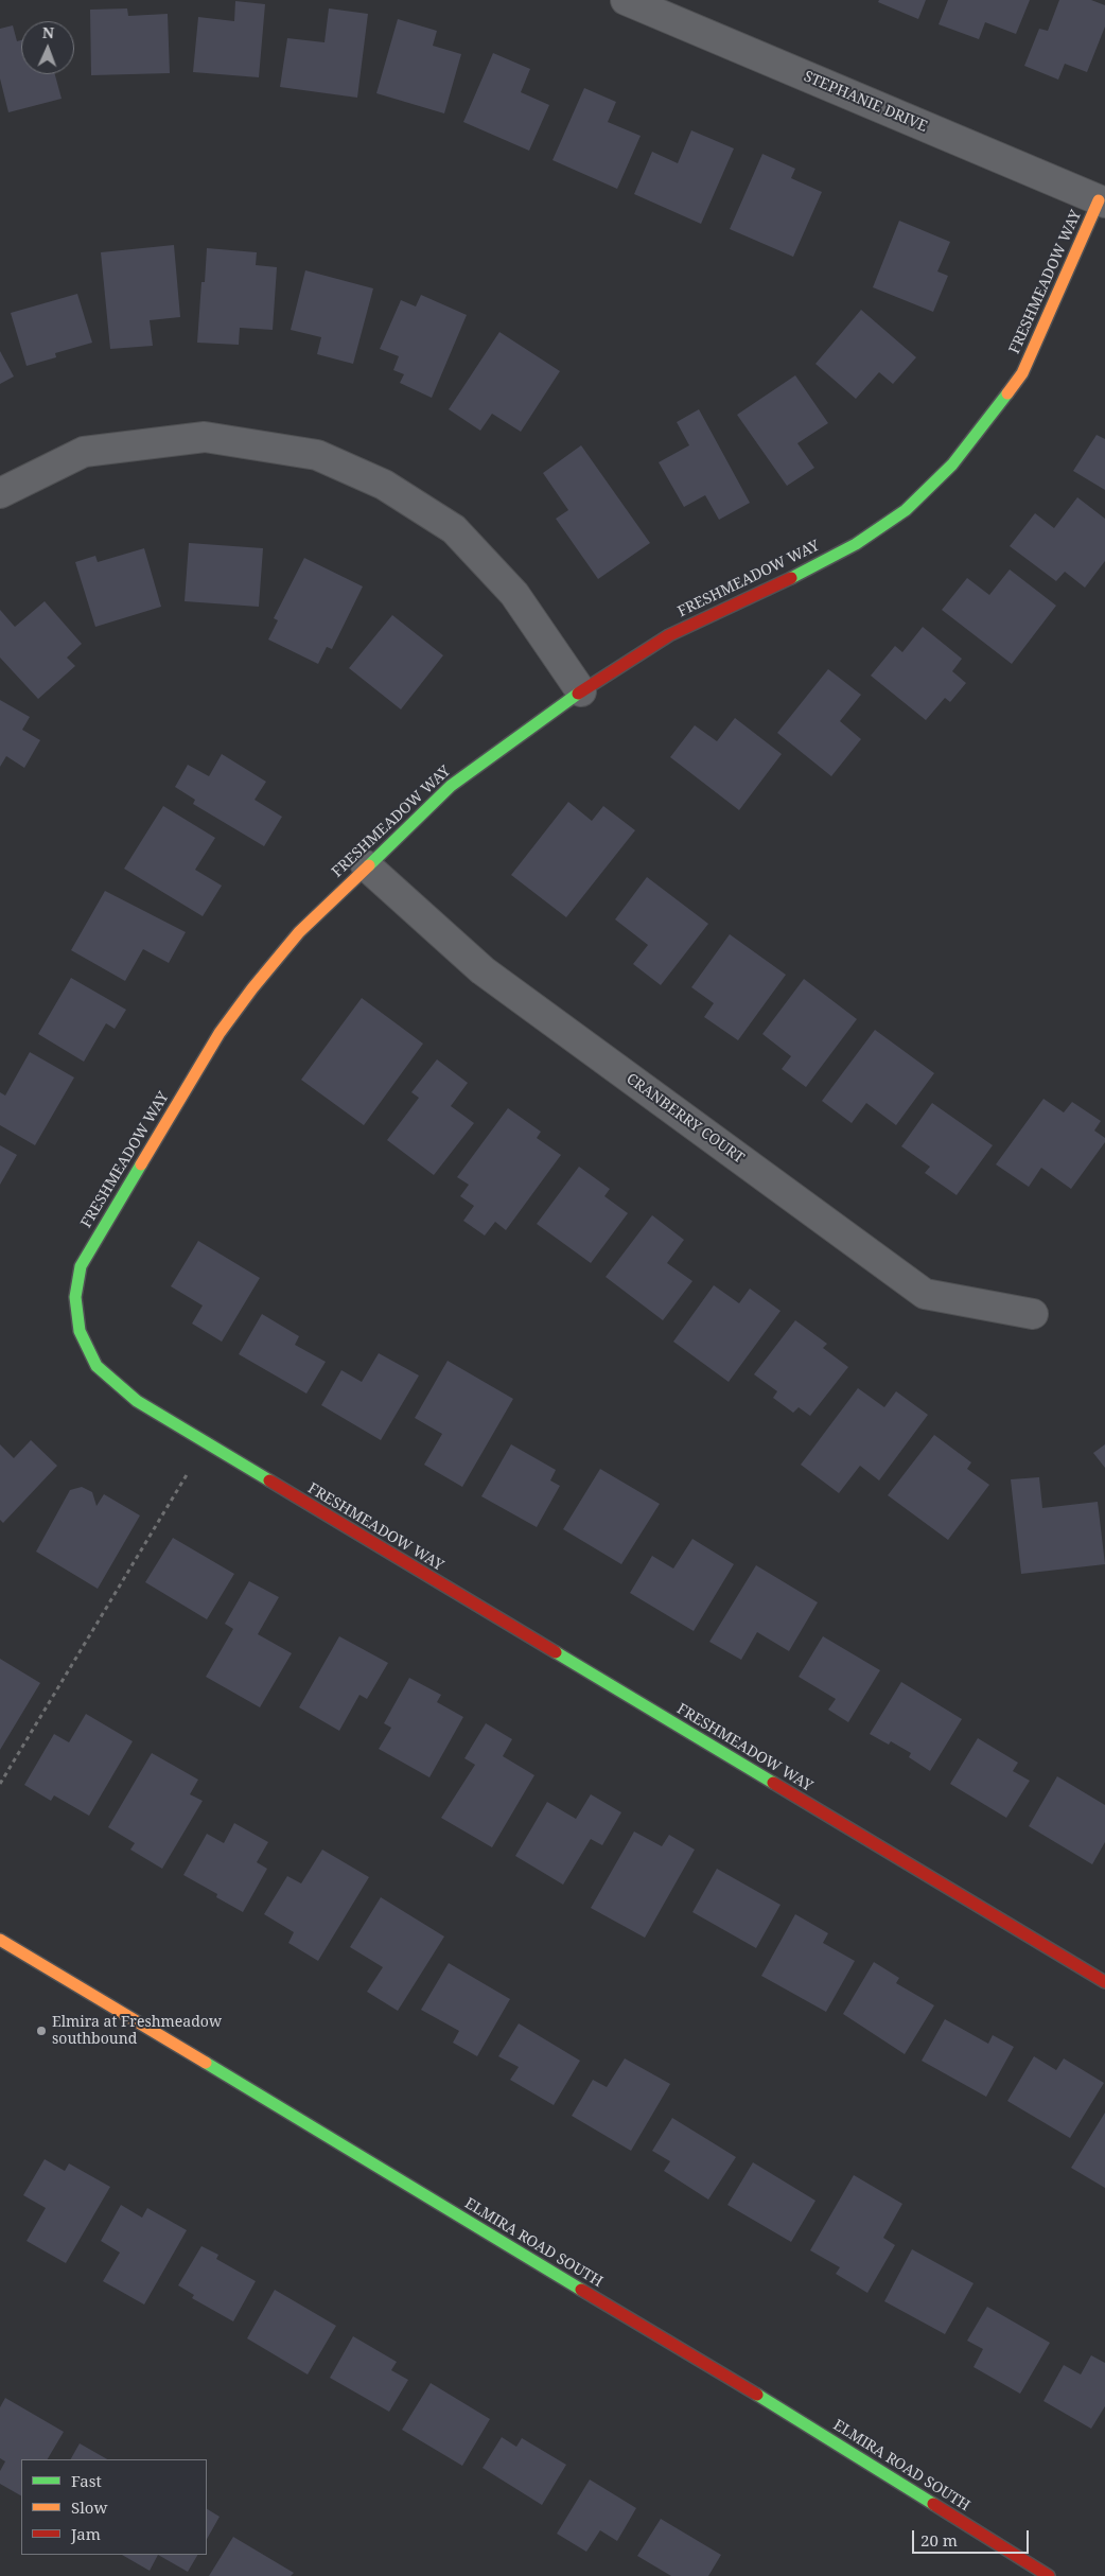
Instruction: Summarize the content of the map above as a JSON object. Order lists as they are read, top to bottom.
{
  "streets": {
    "street": [
      "STEPHANIE DRIVE",
      "FRESHMEADOW WAY",
      "CRANBERRY COURT",
      "ELMIRA ROAD SOUTH"
    ]
  },
  "crossings": [
    ["STEPHANIE DRIVE", "FRESHMEADOW WAY"],
    ["FRESHMEADOW WAY", "CRANBERRY COURT"]
  ],
  "places": ["Elmira at Freshmeadow southbound"],
  "legend": ["Fast", "Slow", "Jam"],
  "scale_bar": "20 m",
  "north": "top"
}
